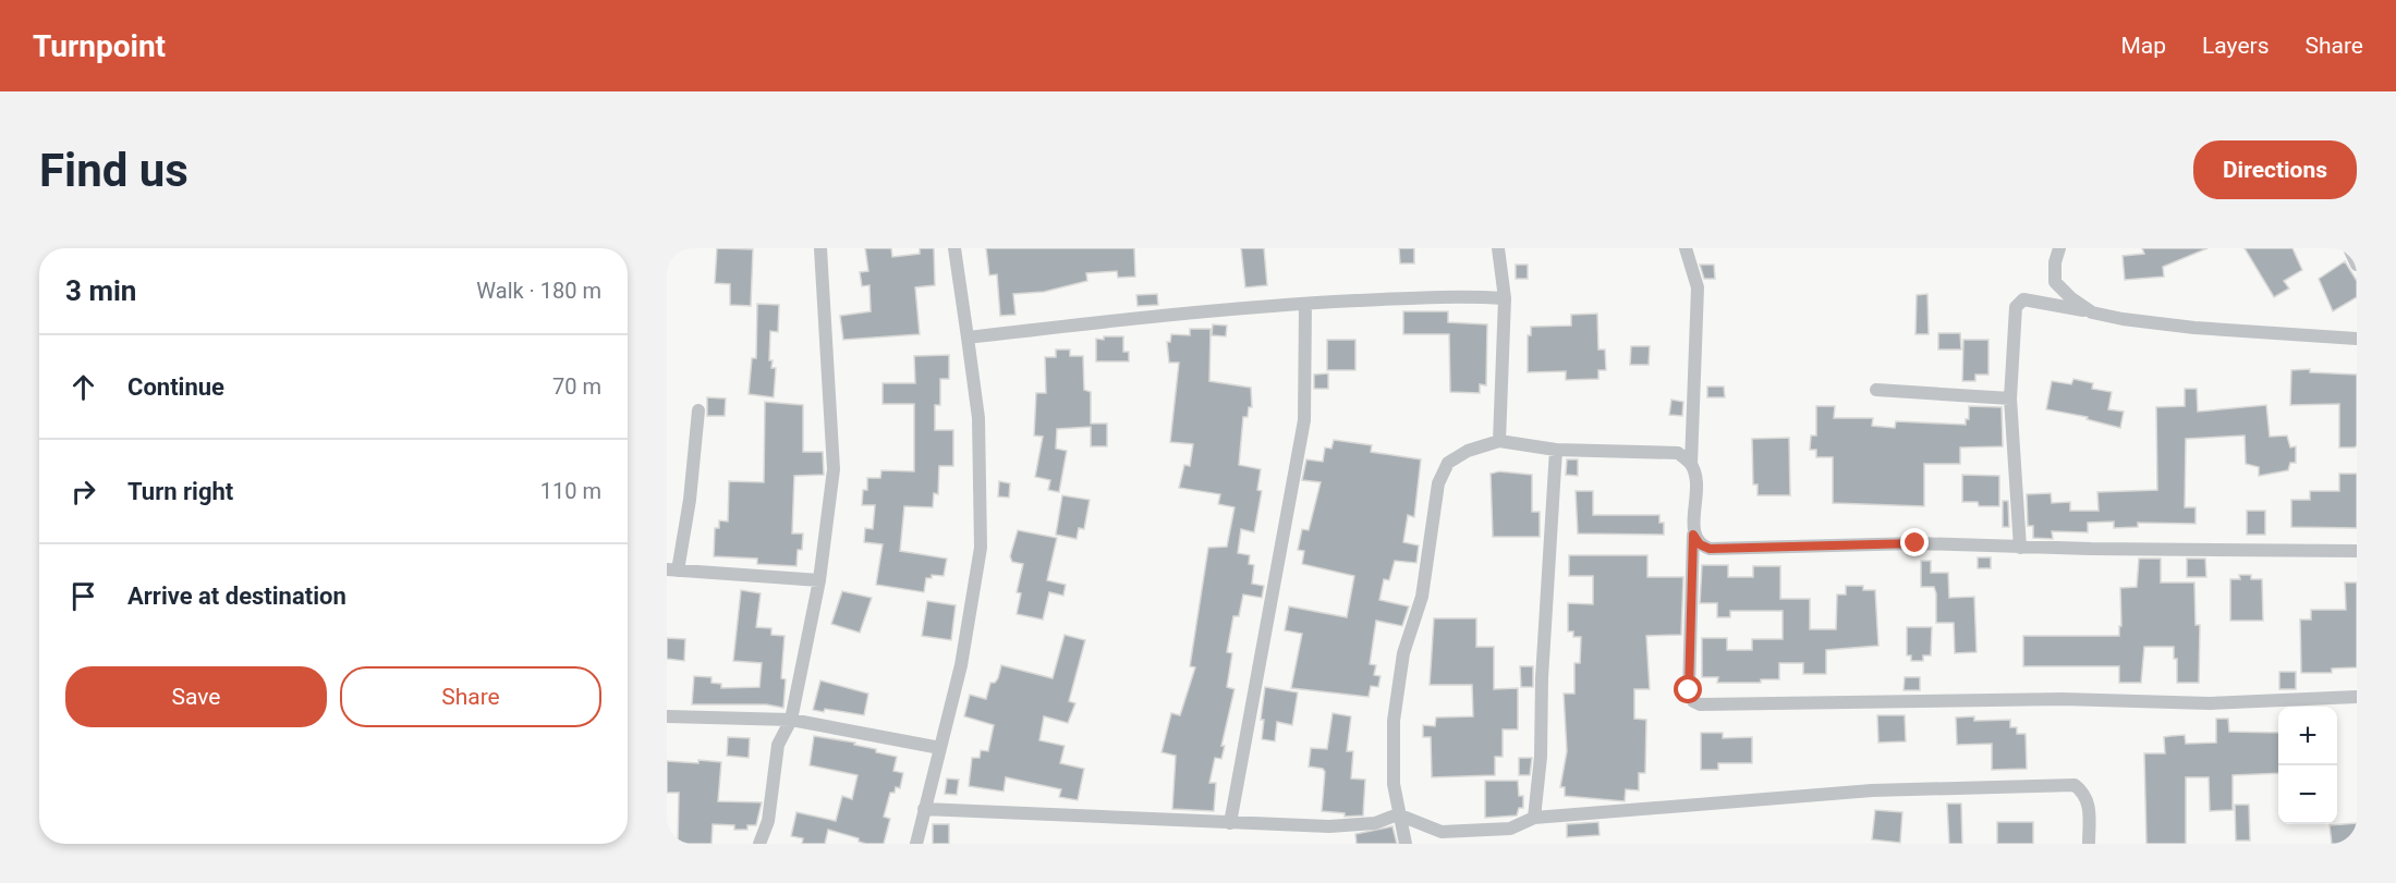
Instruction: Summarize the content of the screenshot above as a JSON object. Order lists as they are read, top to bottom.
{
  "page": {
    "header": "Turnpoint",
    "nav": ["Map", "Layers", "Share"],
    "buttons": [
      "Directions",
      ["Save", "Share"]
    ],
    "title": "Find us",
    "heading": ["3 min", "Walk · 180 m"],
    "list": [
      ["Continue", "70 m"],
      ["Turn right", "110 m"],
      "Arrive at destination"
    ],
    "map_buttons": ["+", "−"]
  }
}
